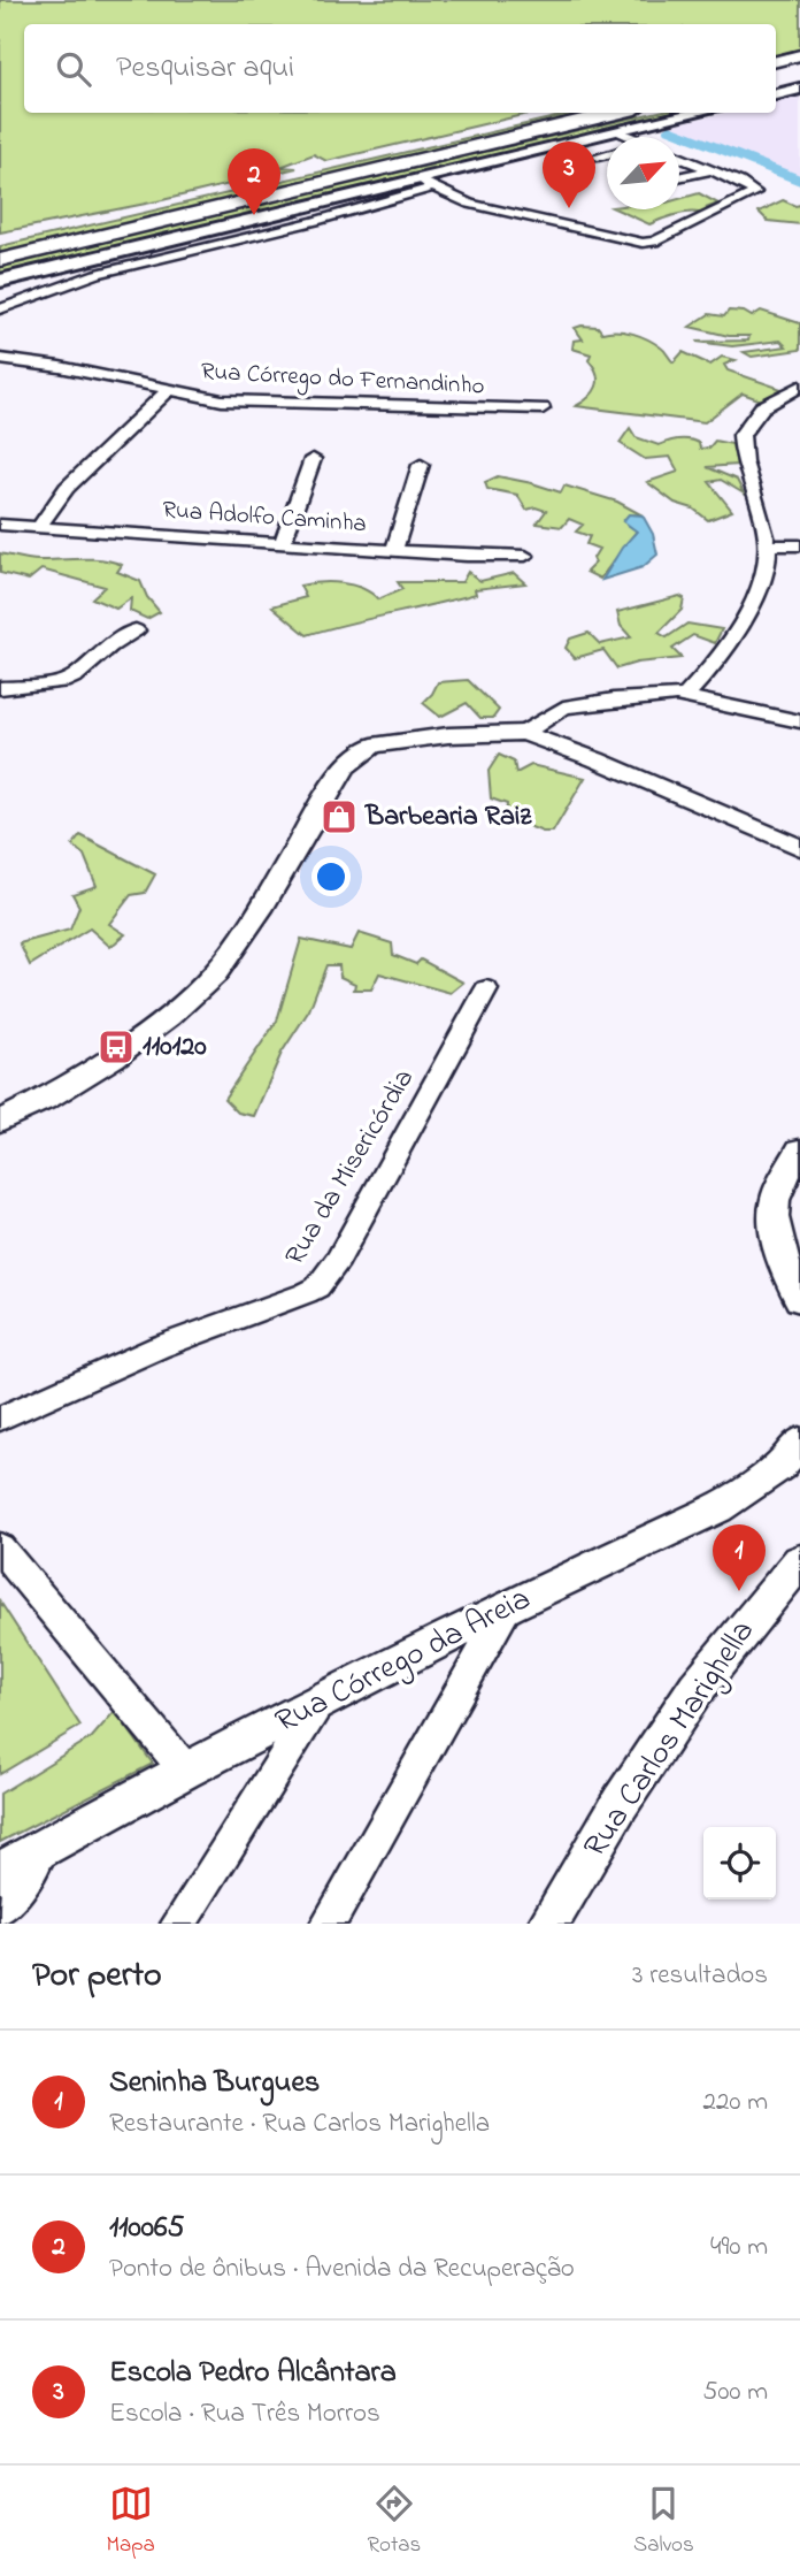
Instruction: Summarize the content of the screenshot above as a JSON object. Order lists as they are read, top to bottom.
{
  "streets": {
    "street": [
      "Rua Córrego do Fernandinho",
      "Rua Adolfo Caminha",
      "Rua da Misericórdia",
      "Rua Córrego da Areia",
      "Rua Carlos Marighella"
    ]
  },
  "places": {
    "shop": ["Barbearia Raiz"],
    "bus stop": ["110120"]
  },
  "north": "top right",
  "page": {
    "search": "Pesquisar aqui",
    "pins": ["3", "2", "1"],
    "heading": ["Por perto", "3 resultados"],
    "list": [
      {
        "mark": "1",
        "name": "Seninha Burgues",
        "note": "Restaurante · Rua Carlos Marighella",
        "value": "220 m"
      },
      {
        "mark": "2",
        "name": "110065",
        "note": "Ponto de ônibus · Avenida da Recuperação",
        "value": "490 m"
      },
      {
        "mark": "3",
        "name": "Escola Pedro Alcântara",
        "note": "Escola · Rua Três Morros",
        "value": "500 m"
      }
    ],
    "nav": ["Mapa", "Rotas", "Salvos"]
  }
}
